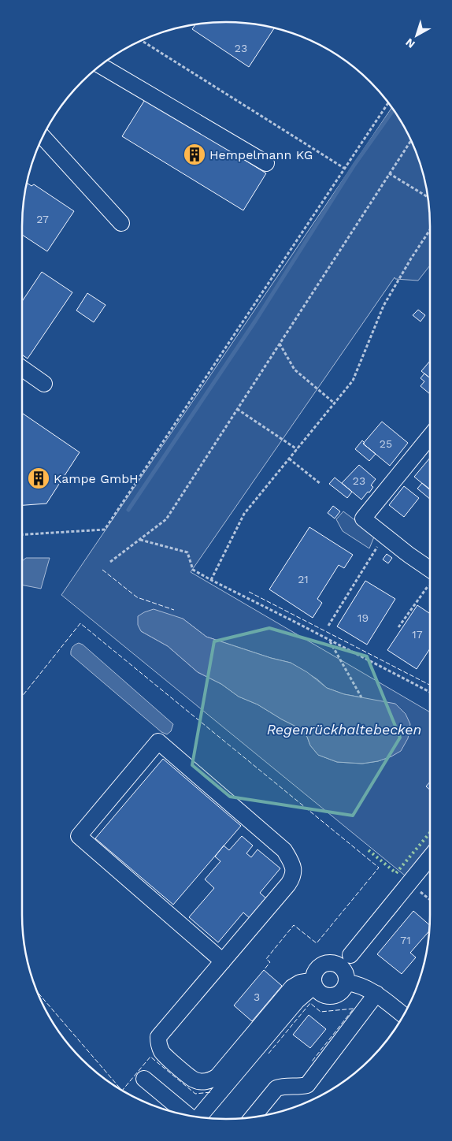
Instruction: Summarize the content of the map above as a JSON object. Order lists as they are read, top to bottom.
{
  "water": ["Regenrückhaltebecken"],
  "places": {
    "building": ["Hempelmann KG", "Kampe GmbH"]
  },
  "house_numbers": [
    "23",
    "27",
    "25",
    "23",
    "21",
    "19",
    "17",
    "71",
    "3"
  ],
  "north": "bottom left"
}
